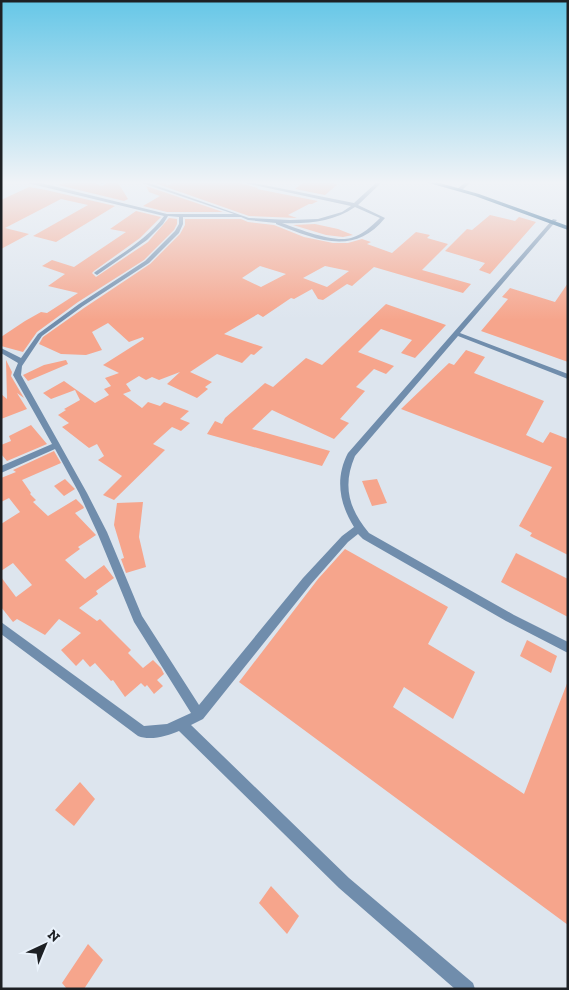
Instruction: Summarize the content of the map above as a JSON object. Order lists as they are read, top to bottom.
{
  "north": "top right"
}
